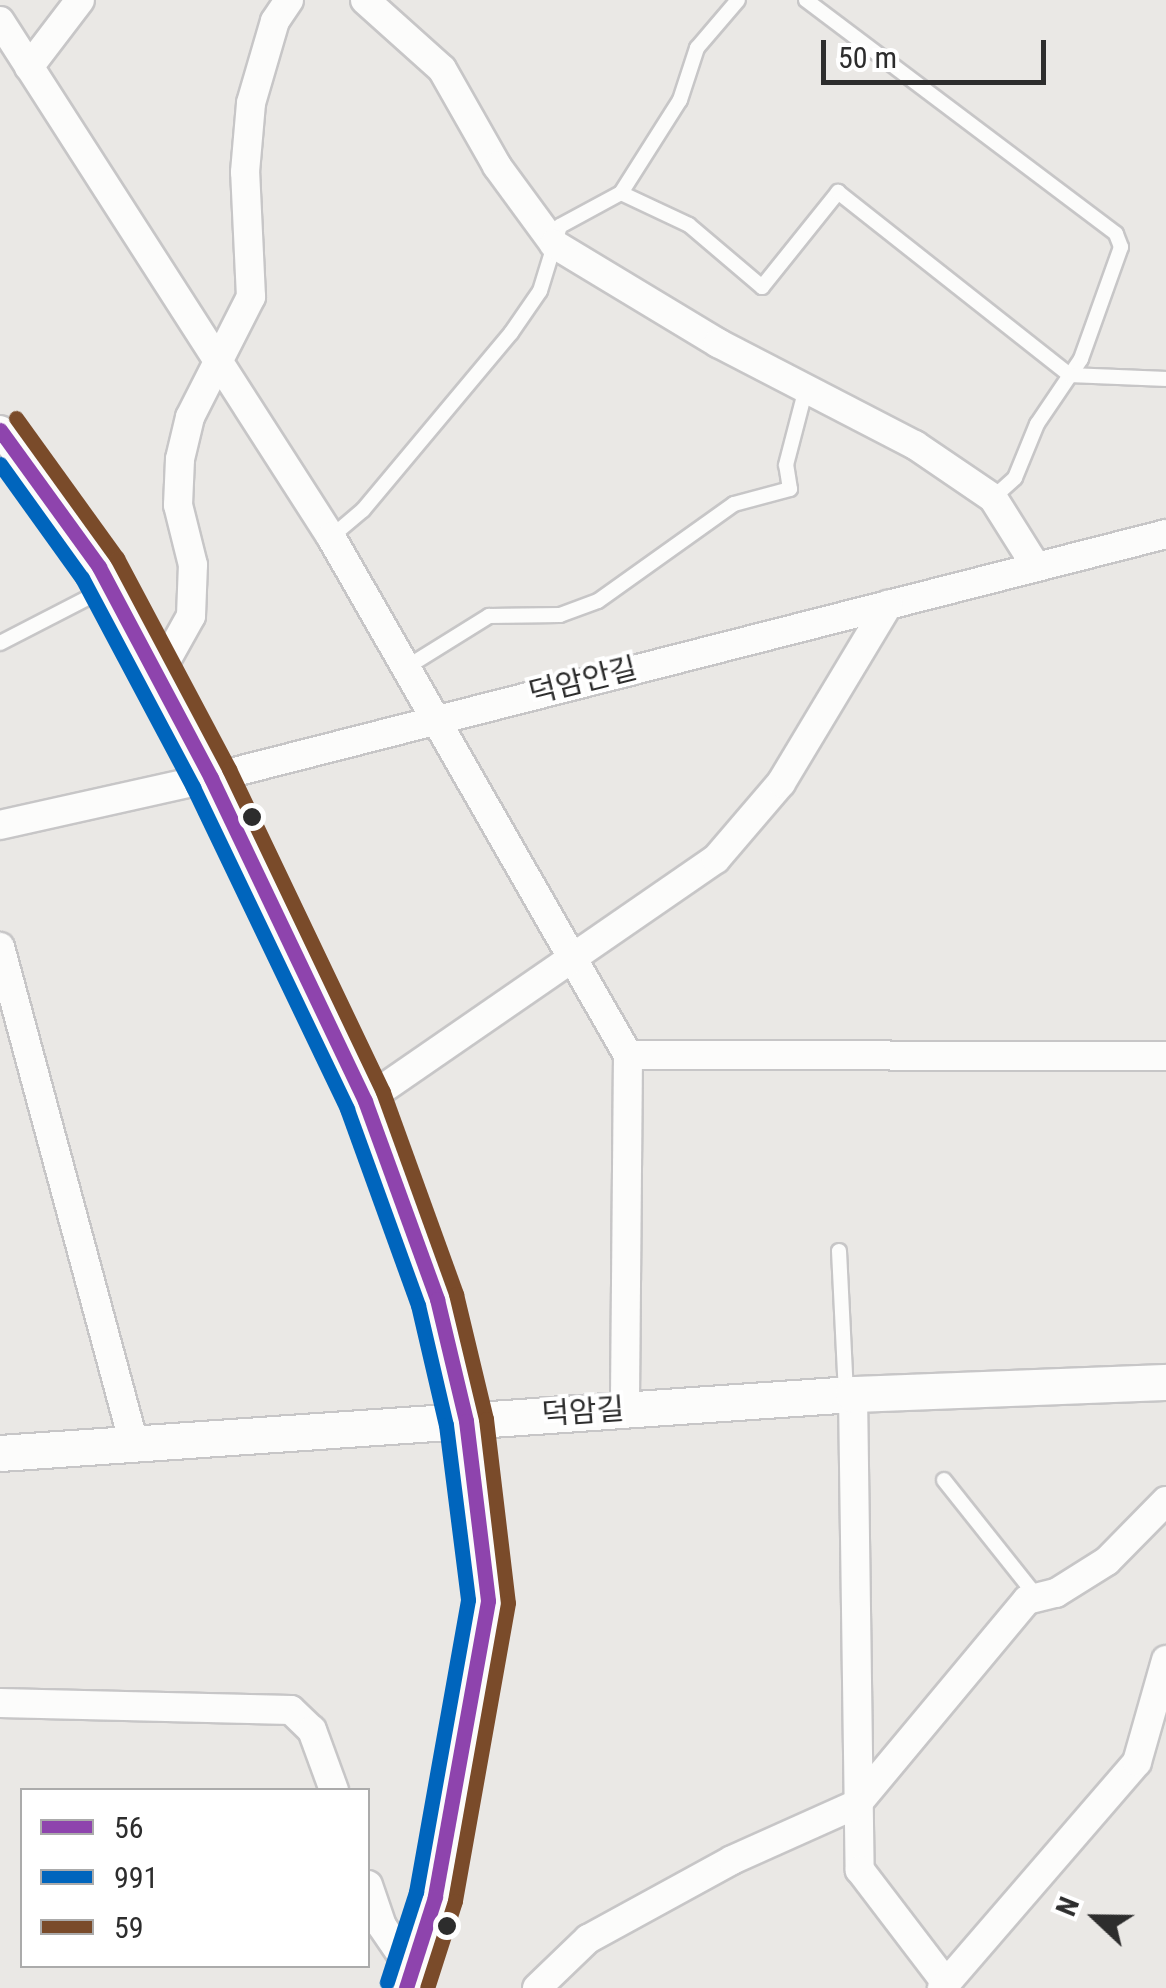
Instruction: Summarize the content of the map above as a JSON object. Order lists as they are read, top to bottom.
{
  "streets": {
    "street": ["덕암안길", "덕암길"]
  },
  "lines": ["transit line 59", "transit line 56", "transit line 991"],
  "legend": ["56", "991", "59"],
  "scale_bar": "50 m",
  "north": "left"
}
